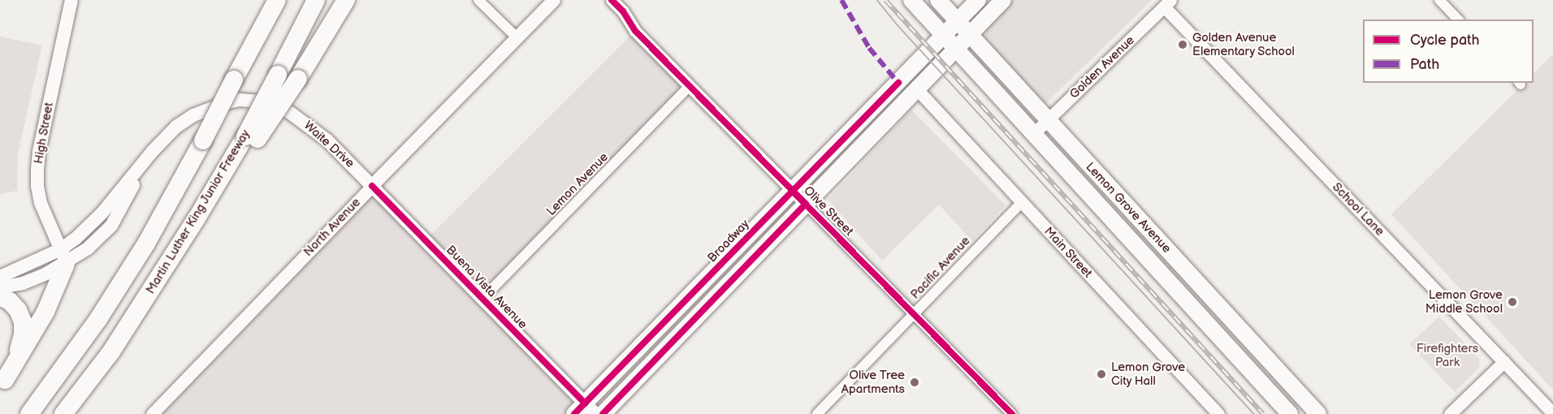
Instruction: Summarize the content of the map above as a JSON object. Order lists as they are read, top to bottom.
{
  "streets": {
    "highway": ["Martin Luther King Junior Freeway"],
    "main road": [
      "High Street",
      "Waite Drive",
      "Lemon Grove Avenue",
      "North Avenue",
      "Broadway",
      "Buena Vista Avenue"
    ],
    "street": [
      "Golden Avenue",
      "Lemon Avenue",
      "School Lane",
      "Olive Street",
      "Main Street",
      "Pacific Avenue"
    ]
  },
  "crossings": [
    ["Golden Avenue", "Lemon Grove Avenue"],
    ["Golden Avenue", "School Lane"],
    ["High Street", "Waite Drive"],
    ["Waite Drive", "North Avenue"],
    ["Waite Drive", "Buena Vista Avenue"],
    ["Lemon Avenue", "Olive Street"],
    ["Lemon Avenue", "Buena Vista Avenue"],
    ["Lemon Grove Avenue", "Broadway"],
    ["Olive Street", "Broadway"],
    ["Olive Street", "Pacific Avenue"],
    ["North Avenue", "Buena Vista Avenue"],
    ["Broadway", "Buena Vista Avenue"],
    ["Main Street", "Pacific Avenue"]
  ],
  "parks": ["Firefighters Park"],
  "places": [
    "Golden Avenue Elementary School",
    "Lemon Grove Middle School",
    "Lemon Grove City Hall",
    "Olive Tree Apartments"
  ],
  "legend": ["Cycle path", "Path"]
}
